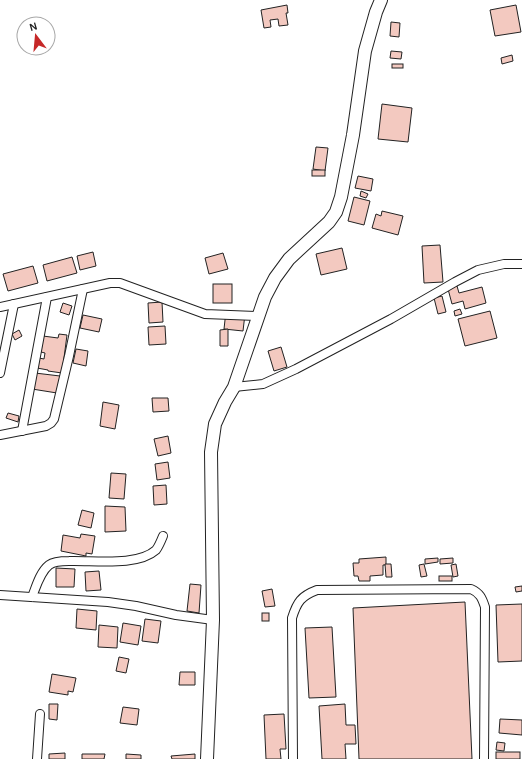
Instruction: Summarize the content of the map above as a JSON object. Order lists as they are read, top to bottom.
{
  "north": "top"
}
